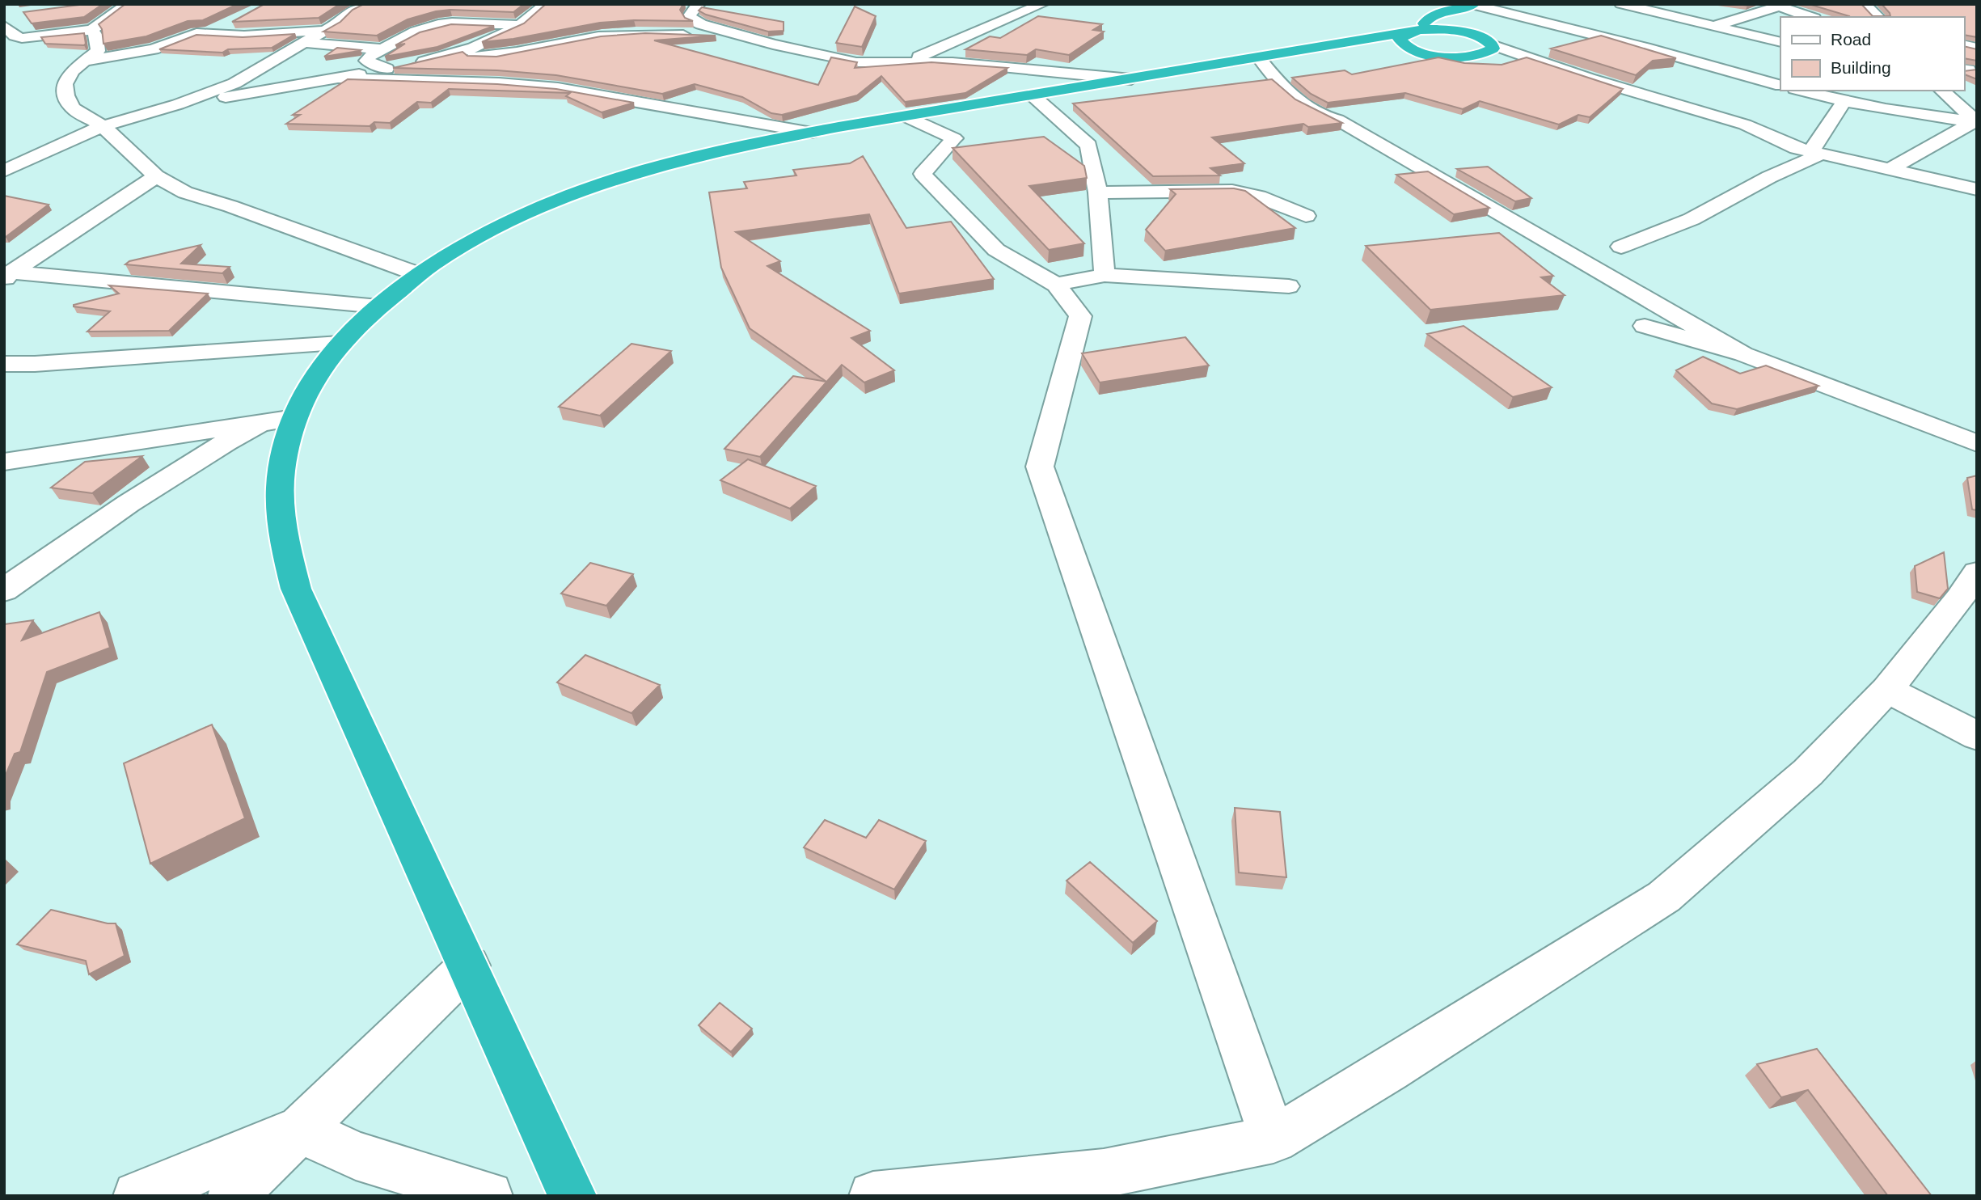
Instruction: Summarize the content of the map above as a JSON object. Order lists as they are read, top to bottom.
{
  "legend": ["Road", "Building"]
}
